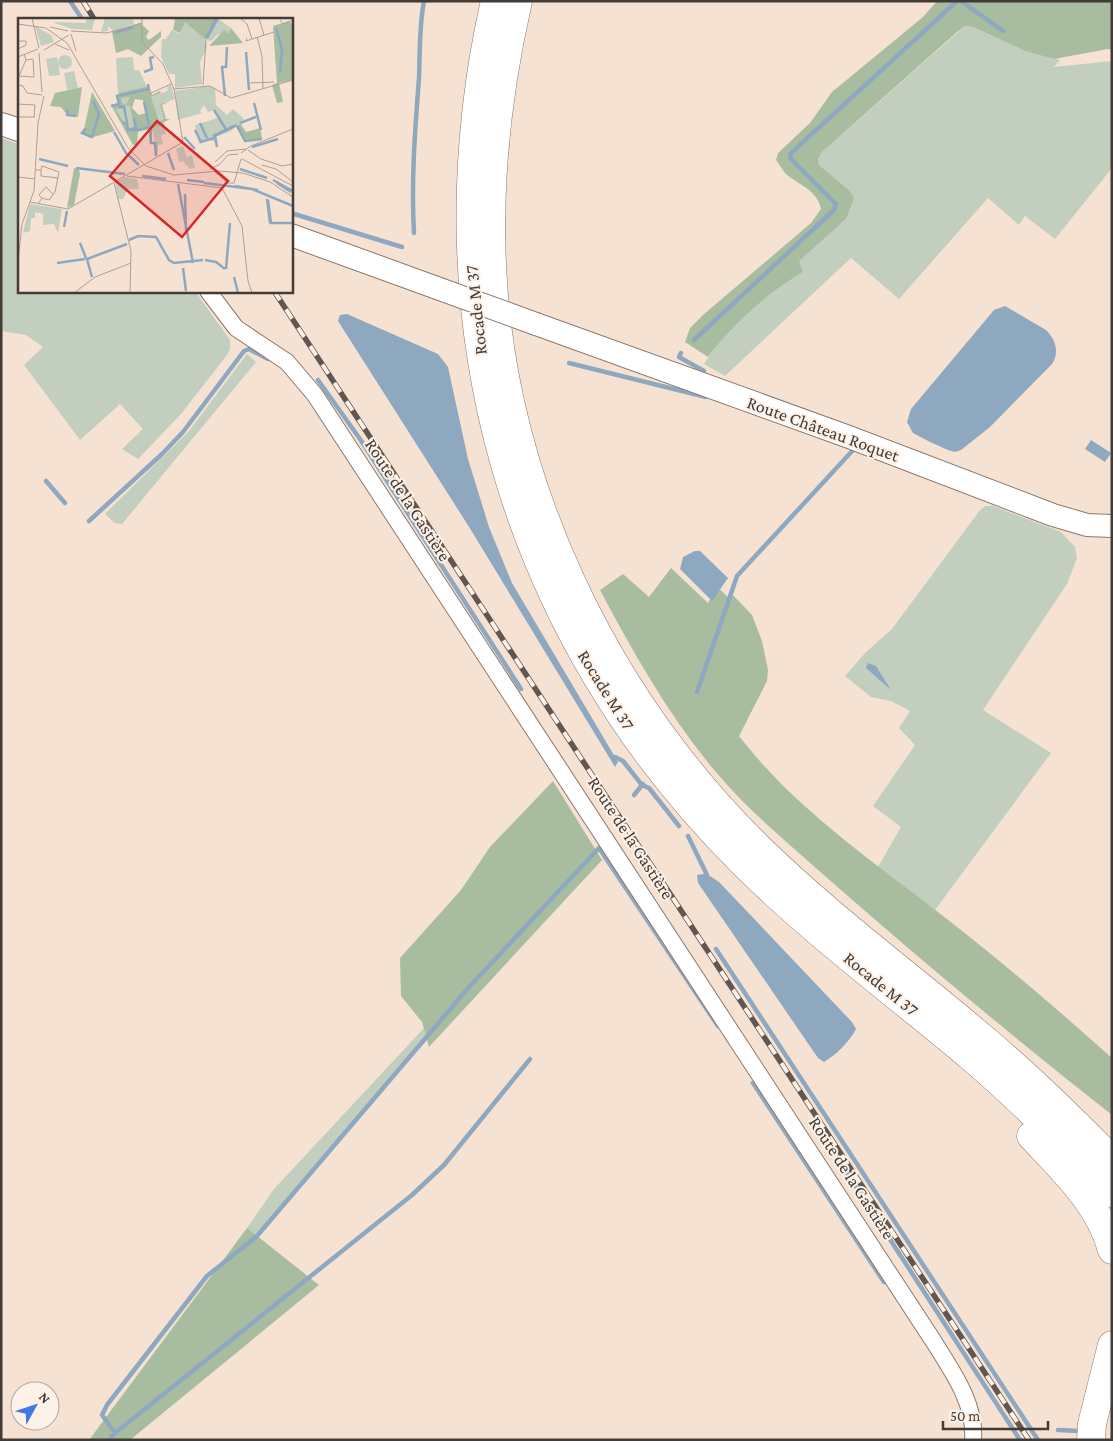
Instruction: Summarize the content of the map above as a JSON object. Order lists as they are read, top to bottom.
{
  "streets": {
    "highway": ["Rocade M 37"],
    "street": ["Route Château Roquet", "Route de la Gastière"]
  },
  "scale_bar": "50 m",
  "north": "top right"
}
